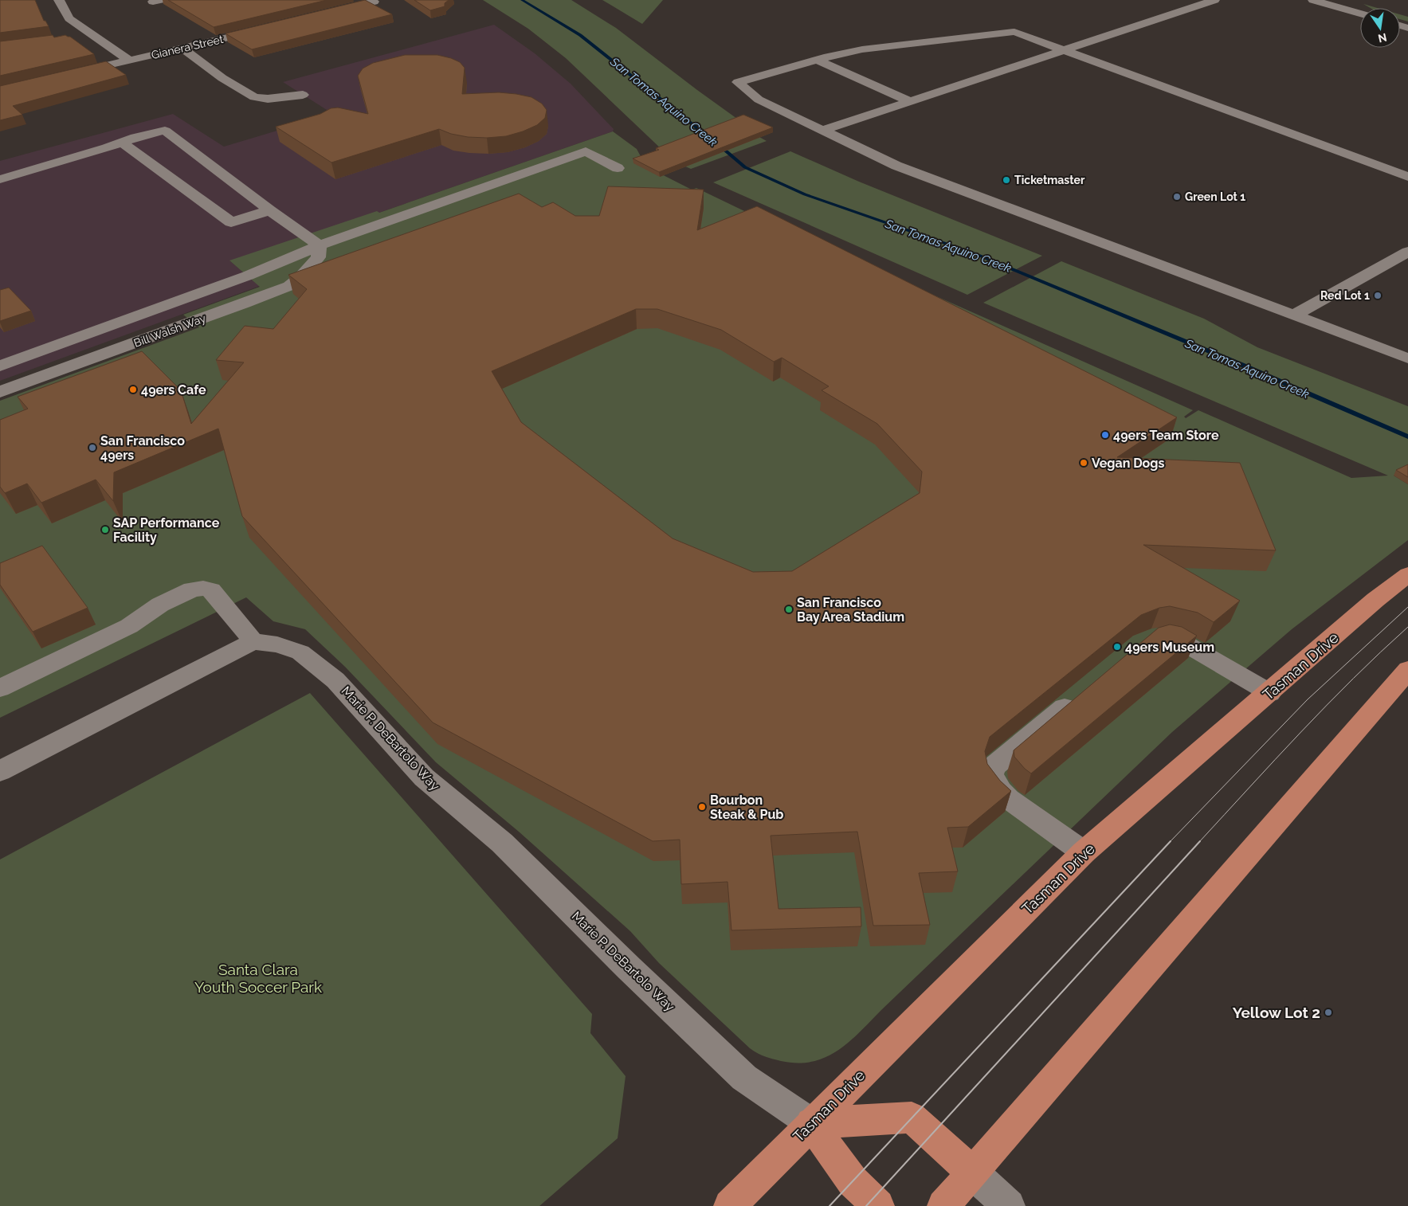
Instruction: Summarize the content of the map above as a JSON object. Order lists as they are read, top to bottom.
{
  "streets": {
    "main road": ["Tasman Drive"],
    "street": ["Gianera Street", "Bill Walsh Way", "Marie P. DeBartolo Way"]
  },
  "crossings": [
    ["Tasman Drive", "Marie P. DeBartolo Way"]
  ],
  "water": ["San Tomas Aquino Creek"],
  "parks": ["Santa Clara Youth Soccer Park"],
  "places": [
    "Ticketmaster",
    "Green Lot 1",
    "Red Lot 1",
    "49ers Cafe",
    "49ers Team Store",
    "San Francisco 49ers",
    "Vegan Dogs",
    "SAP Performance Facility",
    "San Francisco Bay Area Stadium",
    "49ers Museum",
    "Bourbon Steak & Pub",
    "Yellow Lot 2"
  ],
  "north": "bottom"
}
